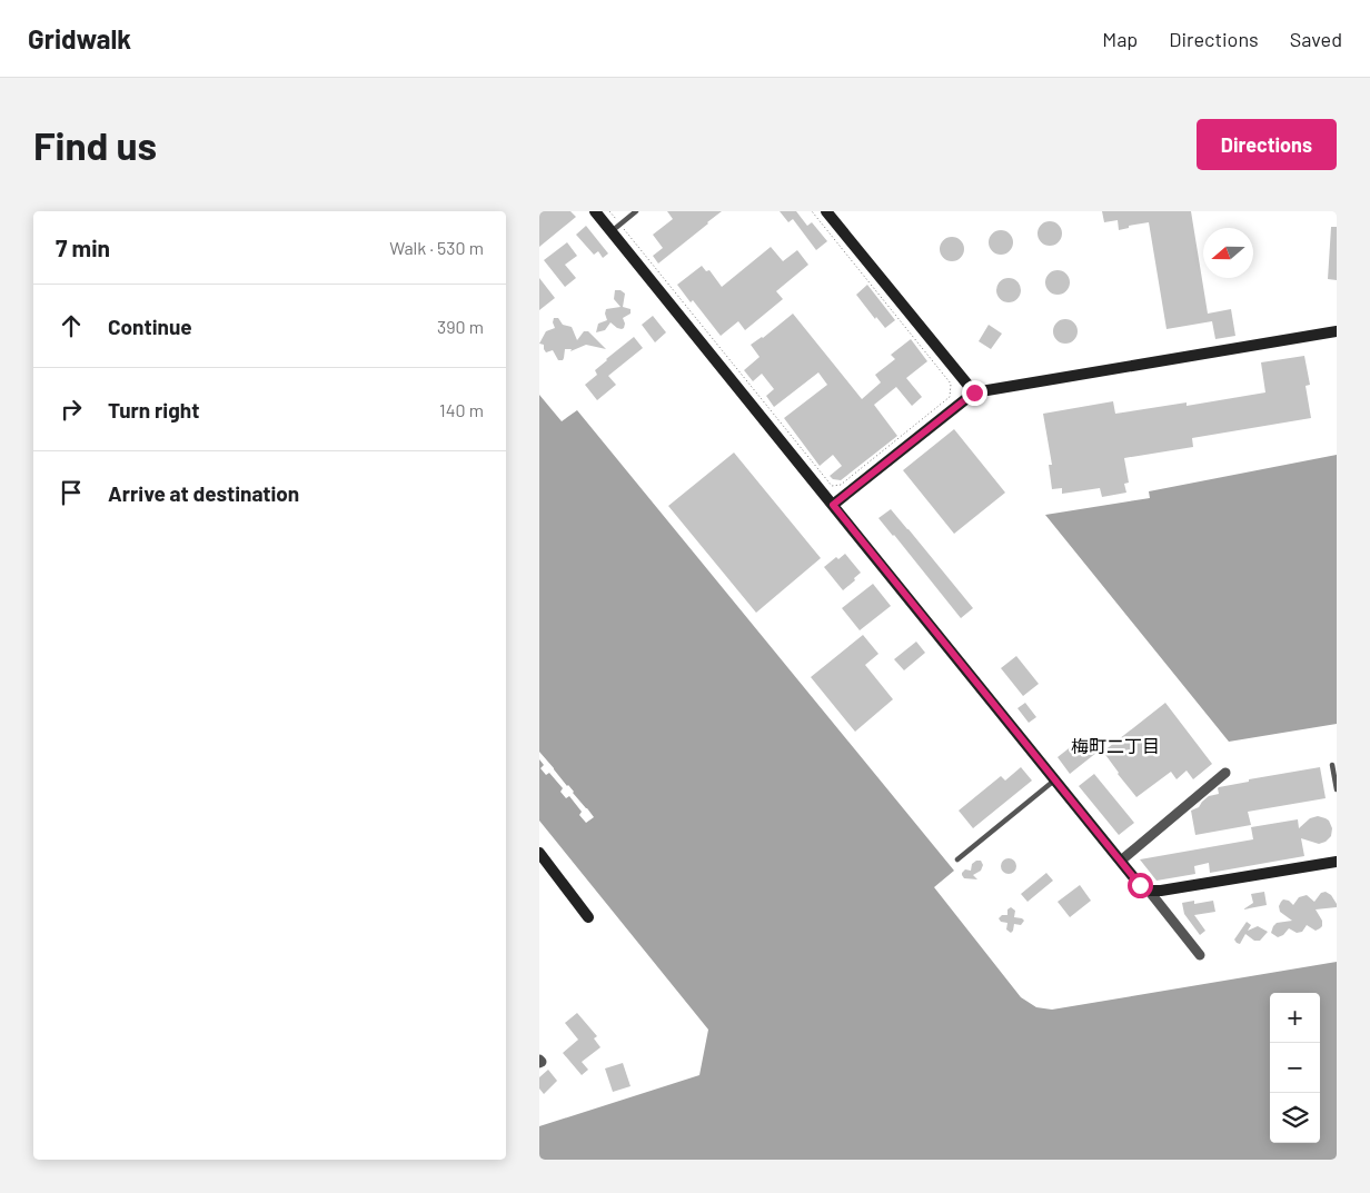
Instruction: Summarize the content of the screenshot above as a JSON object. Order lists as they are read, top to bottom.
{
  "districts": ["梅町二丁目"],
  "north": "left",
  "page": {
    "header": "Gridwalk",
    "nav": ["Map", "Directions", "Saved"],
    "buttons": "Directions",
    "title": "Find us",
    "heading": ["7 min", "Walk · 530 m"],
    "list": [
      ["Continue", "390 m"],
      ["Turn right", "140 m"],
      "Arrive at destination"
    ],
    "map_buttons": ["+", "−"]
  }
}
